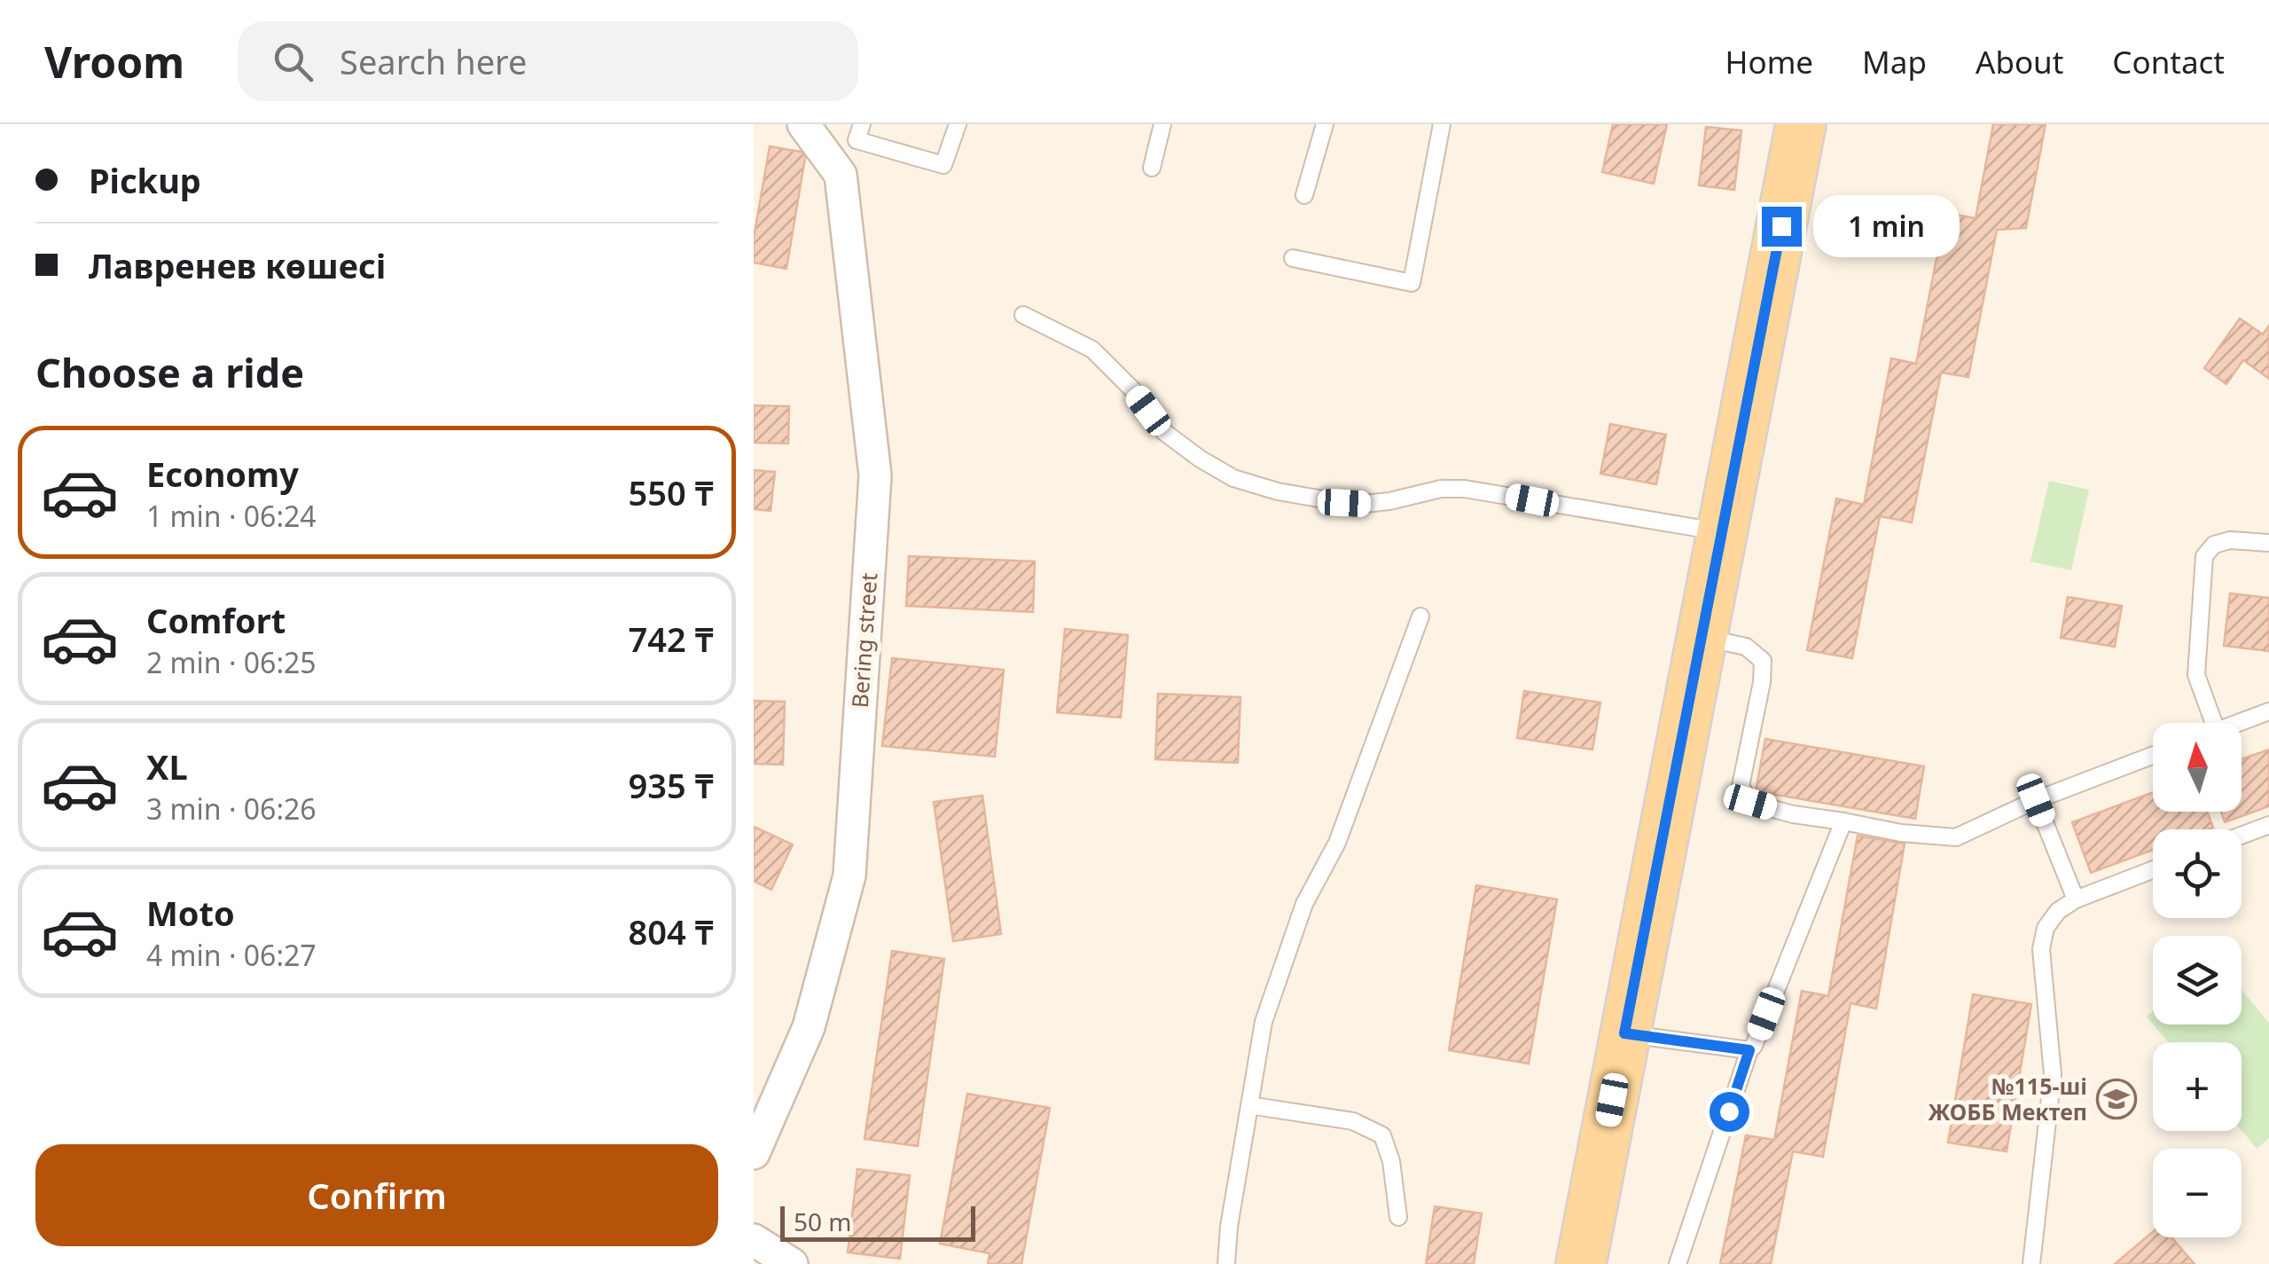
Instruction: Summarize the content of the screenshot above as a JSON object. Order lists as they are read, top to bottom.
{
  "streets": {
    "street": ["Bering street"]
  },
  "places": {
    "school or university": ["№115-ші ЖОББ Мектеп"]
  },
  "scale_bar": "50 m",
  "north": "top",
  "page": {
    "header": "Vroom",
    "search": "Search here",
    "nav": [
      "Home",
      "Map",
      "About",
      "Contact"
    ],
    "banner": ["Pickup", "Лавренев көшесі"],
    "bubble": "1 min",
    "heading": "Choose a ride",
    "list": [
      {
        "name": "Economy",
        "note": "1 min · 06:24",
        "value": "550 ₸"
      },
      {
        "name": "Comfort",
        "note": "2 min · 06:25",
        "value": "742 ₸"
      },
      {
        "name": "XL",
        "note": "3 min · 06:26",
        "value": "935 ₸"
      },
      {
        "name": "Moto",
        "note": "4 min · 06:27",
        "value": "804 ₸"
      }
    ],
    "map_buttons": ["+", "−"],
    "buttons": "Confirm",
    "scale": "50 m"
  }
}
